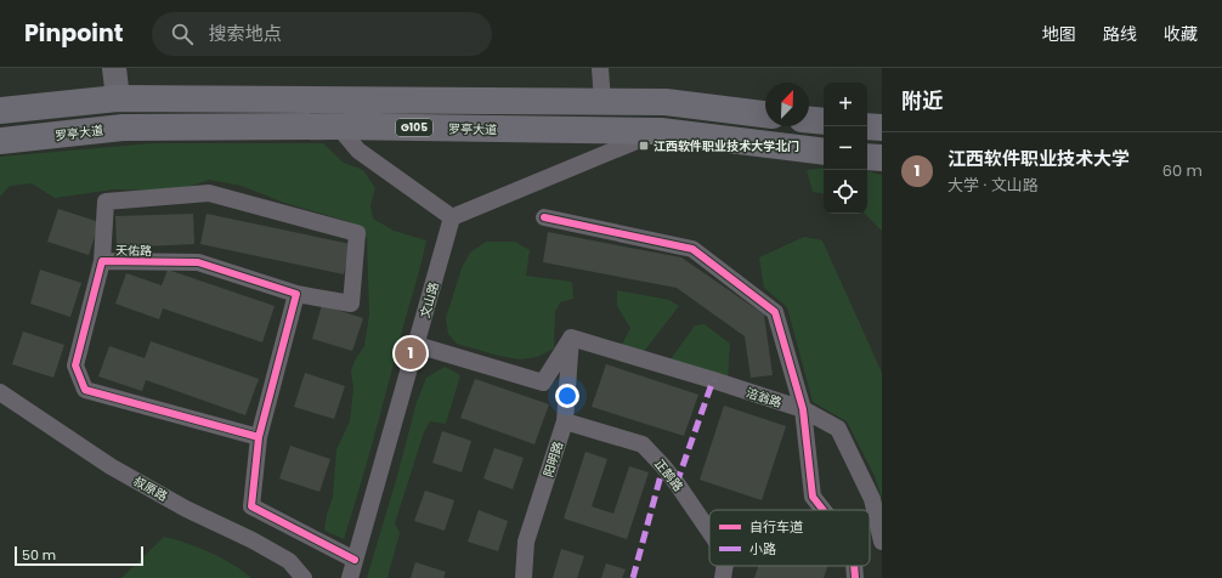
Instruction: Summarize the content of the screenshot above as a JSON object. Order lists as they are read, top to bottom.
{
  "streets": {
    "highway": ["G105", "罗亭大道"],
    "street": [
      "天佑路",
      "文山路",
      "涪翁路",
      "阳明路",
      "正鹄路",
      "叔原路"
    ]
  },
  "crossings": [
    ["涪翁路", "阳明路"],
    ["阳明路", "正鹄路"]
  ],
  "places": {
    "transit": ["江西软件职业技术大学北门"]
  },
  "legend": ["自行车道", "小路"],
  "scale_bar": "50 m",
  "north": "top right",
  "page": {
    "header": "Pinpoint",
    "search": "搜索地点",
    "nav": ["地图", "路线", "收藏"],
    "heading": "附近",
    "map_buttons": ["+", "−"],
    "list": [
      {
        "mark": "1",
        "name": "江西软件职业技术大学",
        "note": "大学 · 文山路",
        "value": "60 m"
      }
    ],
    "pins": "1",
    "scale": "50 m"
  }
}
